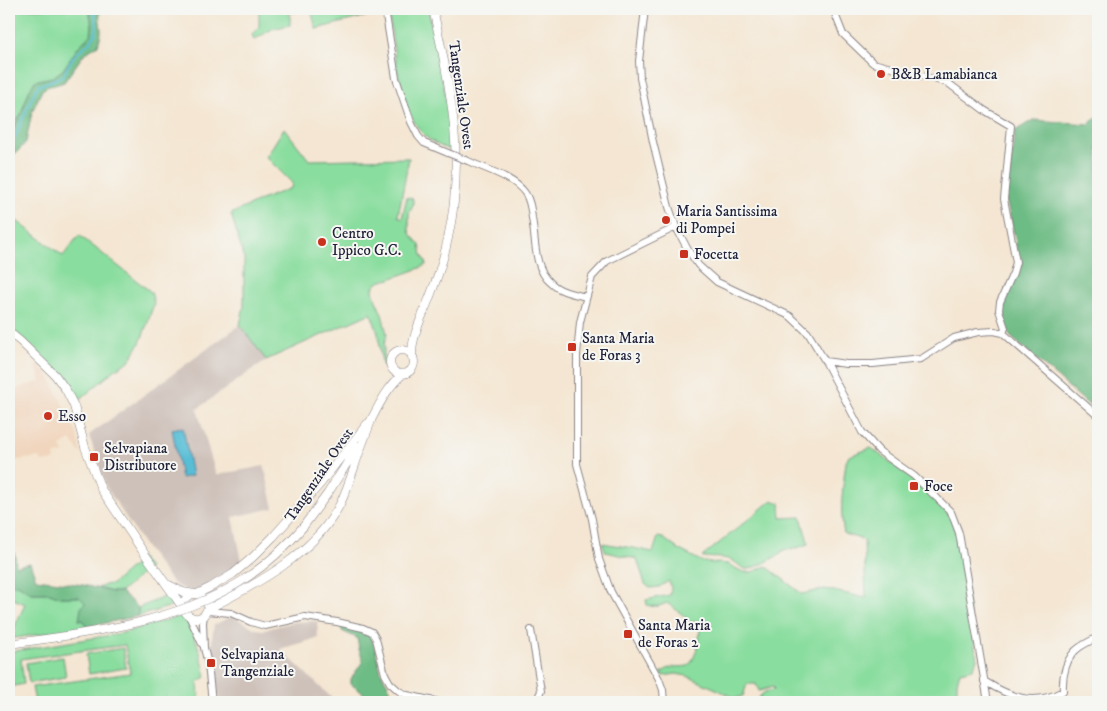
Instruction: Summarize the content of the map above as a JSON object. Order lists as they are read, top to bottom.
{
  "streets": {
    "main road": ["Tangenziale Ovest"]
  },
  "places": {
    "other": [
      "B&B Lamabianca",
      "Maria Santissima di Pompei",
      "Centro Ippico G.C.",
      "Esso"
    ],
    "transit": [
      "Focetta",
      "Santa Maria de Foras 3",
      "Selvapiana Distributore",
      "Foce",
      "Santa Maria de Foras 2",
      "Selvapiana Tangenziale"
    ]
  }
}
